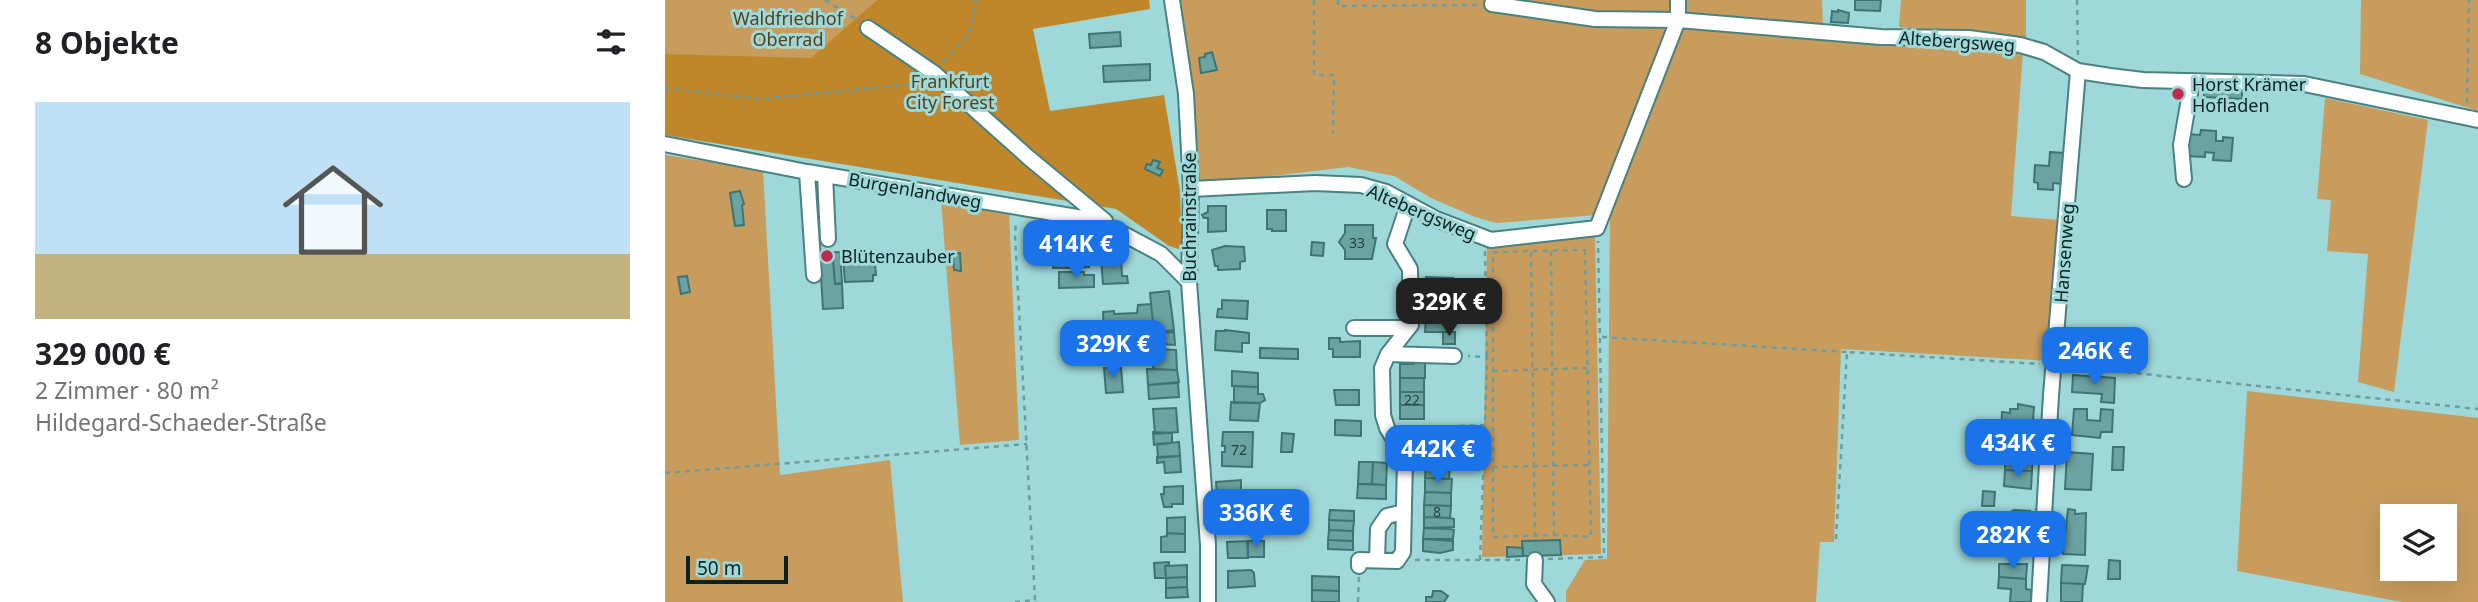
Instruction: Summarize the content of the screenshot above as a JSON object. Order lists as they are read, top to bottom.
{
  "streets": {
    "street": [
      "Altebergsweg",
      "Burgenlandweg",
      "Buchrainstraße",
      "Hansenweg"
    ]
  },
  "crossings": [
    ["Altebergsweg", "Buchrainstraße"],
    ["Altebergsweg", "Hansenweg"],
    ["Burgenlandweg", "Buchrainstraße"]
  ],
  "parks": ["Waldfriedhof Oberrad", "Frankfurt City Forest"],
  "places": ["Horst Krämer Hofladen", "Blütenzauber"],
  "house_numbers": [
    "33",
    "22",
    "72",
    "8"
  ],
  "scale_bar": "50 m",
  "page": {
    "heading": "8 Objekte",
    "list": [
      {
        "name": "329 000 €",
        "note": "2 Zimmer · 80 m² · Hildegard-Schaeder-Straße"
      }
    ],
    "price": [
      "414K €",
      "329K €",
      "329K €",
      "246K €",
      "434K €",
      "442K €",
      "336K €",
      "282K €"
    ],
    "scale": "50 m"
  }
}
